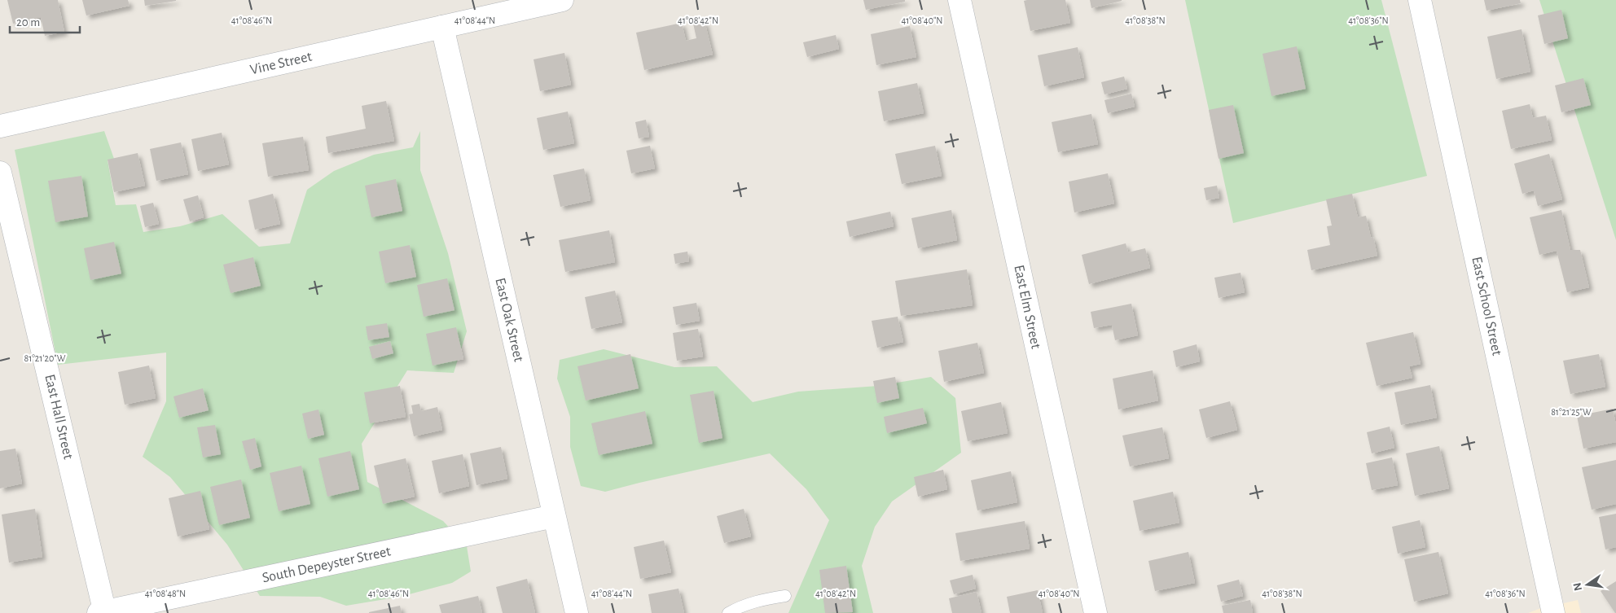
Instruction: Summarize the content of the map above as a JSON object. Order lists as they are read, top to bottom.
{
  "streets": {
    "street": [
      "Vine Street",
      "East School Street",
      "East Elm Street",
      "East Oak Street",
      "East Hall Street",
      "South Depeyster Street"
    ]
  },
  "crossings": [
    ["Vine Street", "East Oak Street"],
    ["East Oak Street", "South Depeyster Street"],
    ["East Hall Street", "South Depeyster Street"]
  ],
  "scale_bar": "20 m",
  "north": "left",
  "coordinates": [
    "41°08'46\"N",
    "41°08'44\"N",
    "41°08'42\"N",
    "41°08'40\"N",
    "41°08'38\"N",
    "41°08'36\"N",
    "81°21'20\"W",
    "81°21'25\"W",
    "41°08'48\"N"
  ]
}
